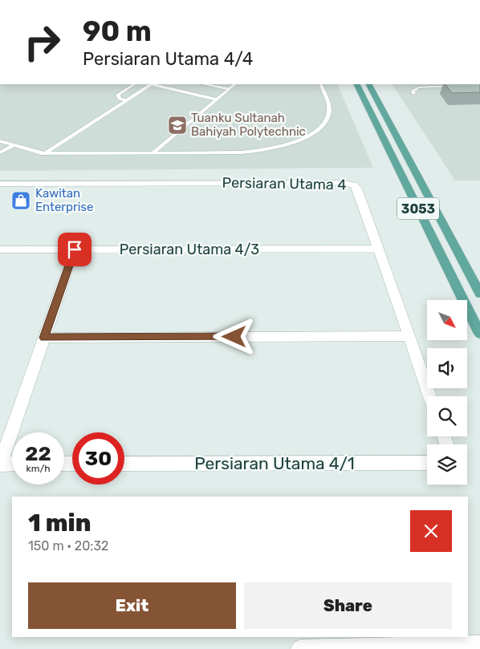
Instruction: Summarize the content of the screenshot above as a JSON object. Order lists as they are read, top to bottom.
{
  "streets": {
    "main road": ["3053"],
    "street": ["Persiaran Utama 4", "Persiaran Utama 4/3", "Persiaran Utama 4/1"]
  },
  "crossings": [
    ["Persiaran Utama 4", "Persiaran Utama 4/3"]
  ],
  "places": {
    "school or university": ["Tuanku Sultanah Bahiyah Polytechnic"],
    "shop": ["Kawitan Enterprise"]
  },
  "north": "bottom right",
  "page": {
    "turn": ["90 m", "Persiaran Utama 4/4"],
    "speed": "22 km/h",
    "limit": "30",
    "heading": ["1 min", "150 m · 20:32"],
    "buttons": ["Exit", "Share"]
  }
}
